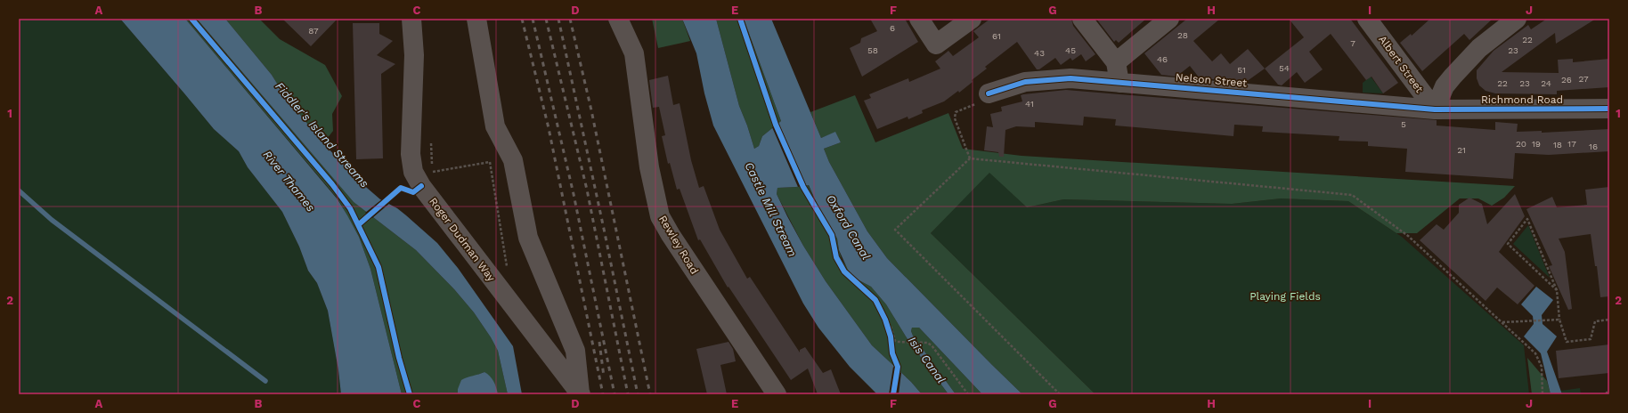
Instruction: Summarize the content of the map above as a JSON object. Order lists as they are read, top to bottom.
{
  "streets": {
    "street": [
      "Albert Street",
      "Nelson Street",
      "Richmond Road",
      "Roger Dudman Way",
      "Rewley Road"
    ]
  },
  "crossings": [
    ["Albert Street", "Nelson Street"],
    ["Albert Street", "Richmond Road"],
    ["Nelson Street", "Richmond Road"]
  ],
  "water": [
    "Fiddler's Island Streams",
    "River Thames",
    "Castle Mill Stream",
    "Oxford Canal",
    "Isis Canal"
  ],
  "parks": ["Playing Fields"],
  "house_numbers": [
    "6",
    "87",
    "28",
    "61",
    "22",
    "7",
    "58",
    "45",
    "23",
    "43",
    "46",
    "54",
    "51",
    "27",
    "26",
    "22",
    "23",
    "24",
    "41",
    "5",
    "20",
    "19",
    "17",
    "18",
    "16",
    "21"
  ],
  "grid": {
    "columns": [
      "A",
      "B",
      "C",
      "D",
      "E",
      "F",
      "G",
      "H",
      "I",
      "J"
    ],
    "rows": ["1", "2"]
  }
}
